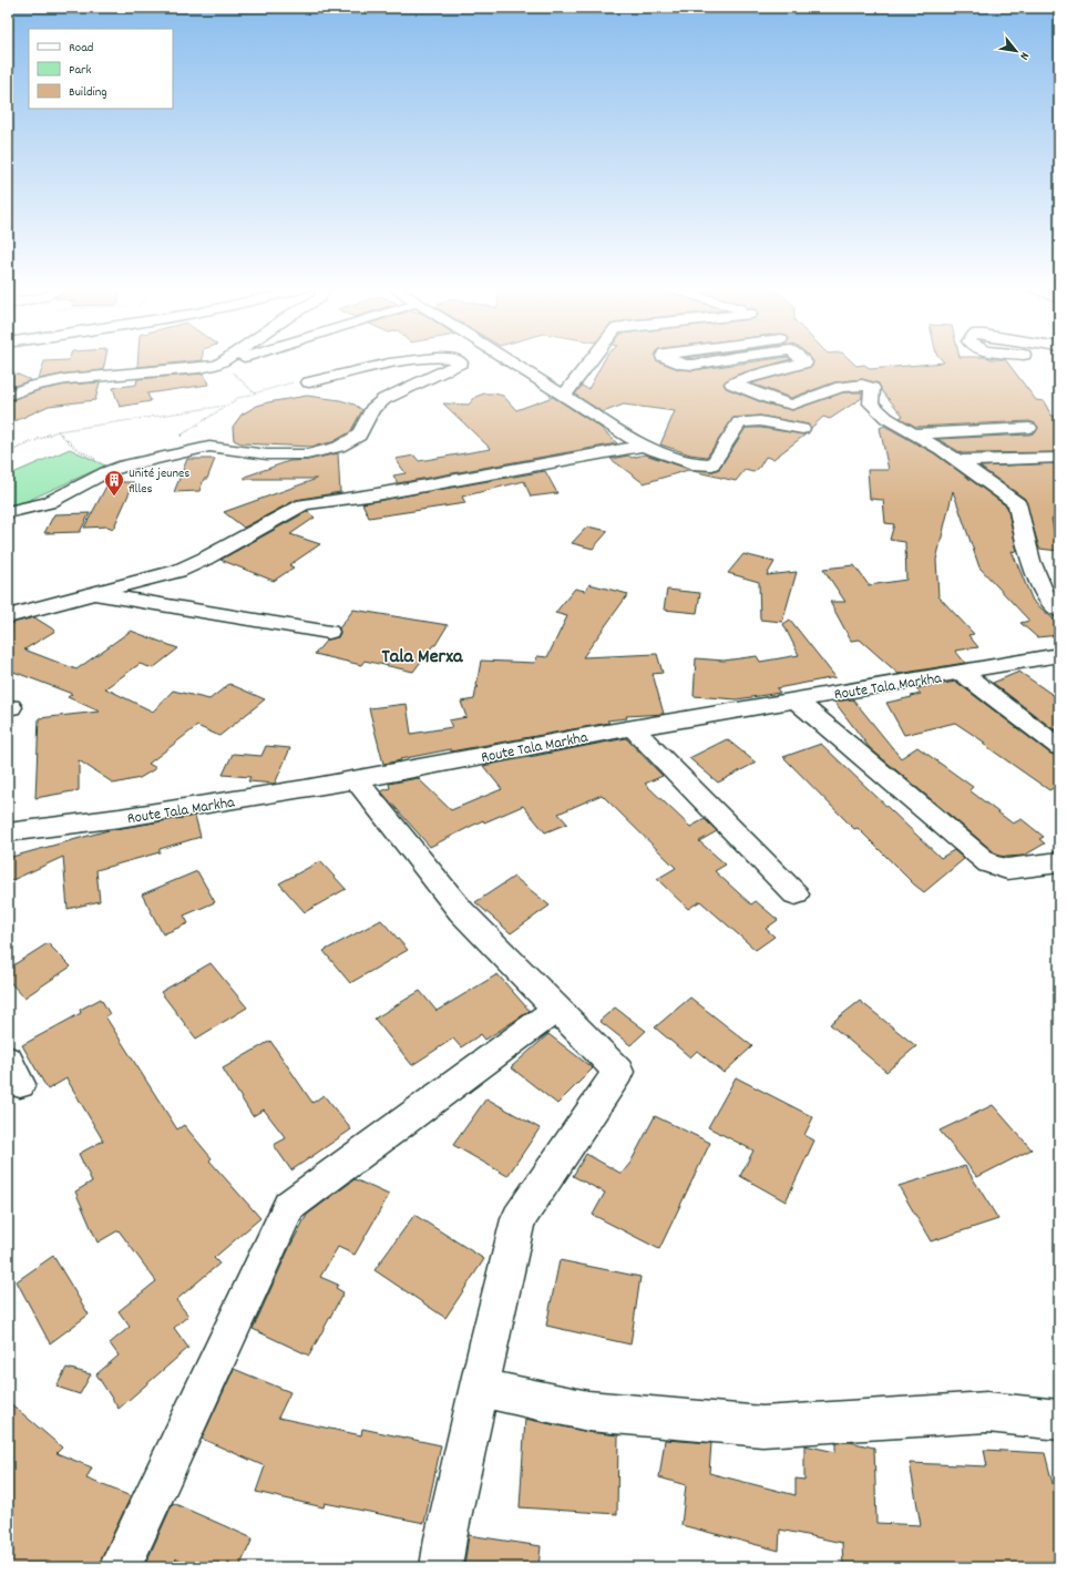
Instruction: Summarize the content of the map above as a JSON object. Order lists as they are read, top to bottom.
{
  "streets": {
    "street": ["Route Tala Markha"]
  },
  "districts": ["Tala Merxa"],
  "places": {
    "building": ["Unité jeunes filles"]
  },
  "legend": ["Road", "Park", "Building"],
  "north": "bottom right"
}
